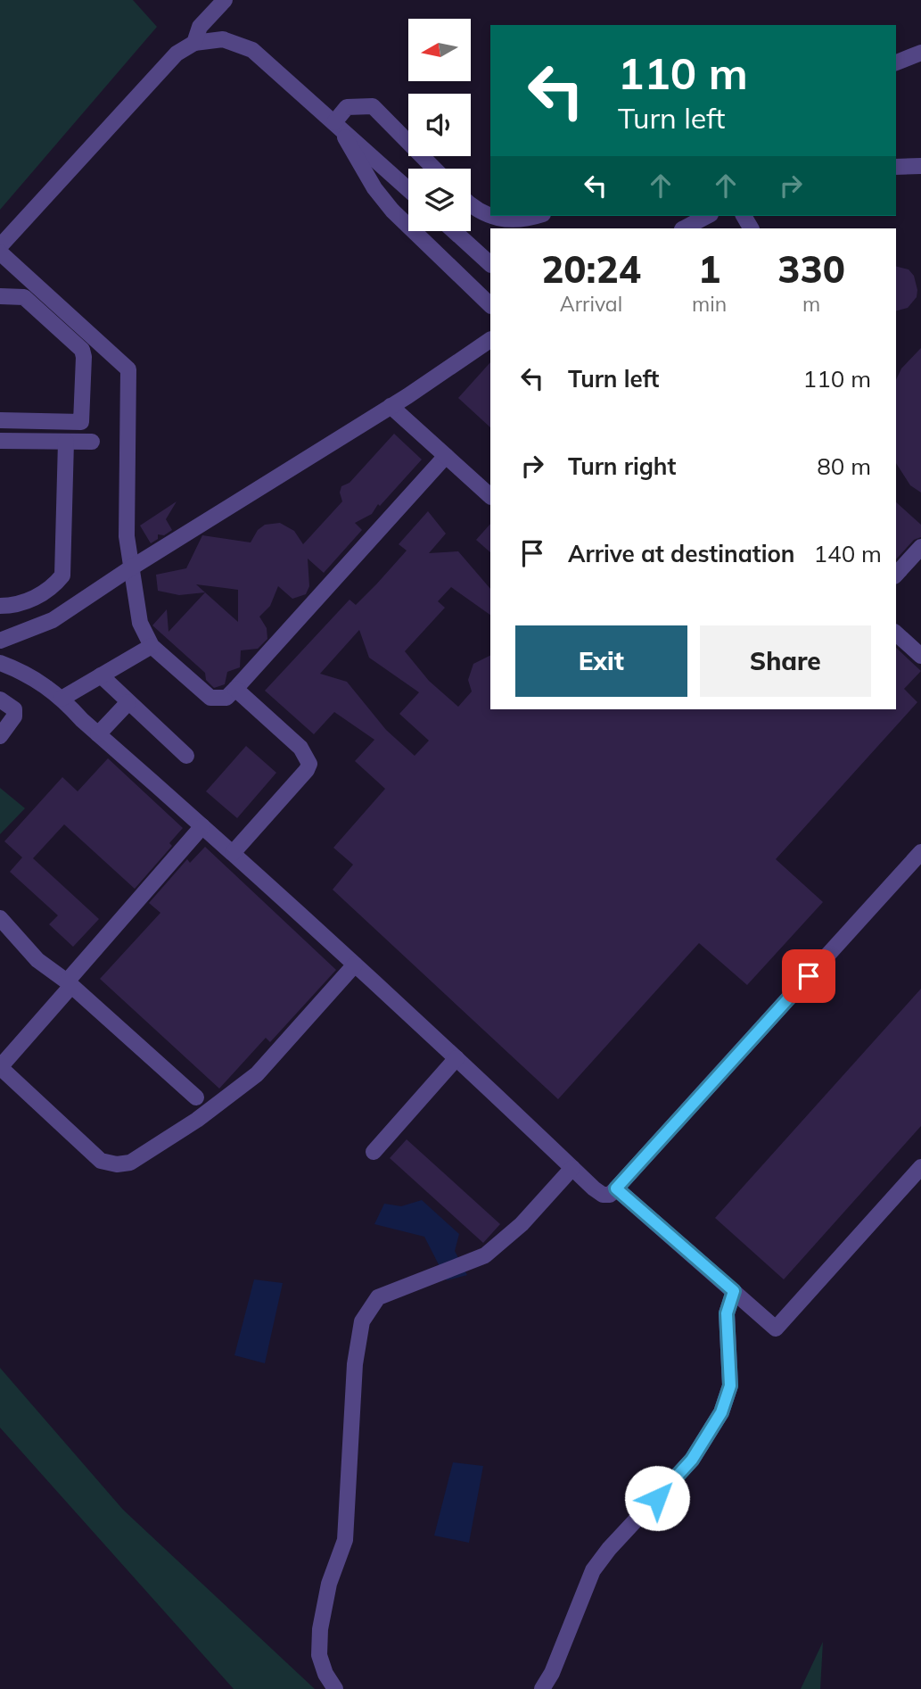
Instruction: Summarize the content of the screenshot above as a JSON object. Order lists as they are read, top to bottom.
{
  "north": "left",
  "page": {
    "turn": ["110 m", "Turn left"],
    "eta": [
      "20:24",
      "Arrival",
      "1",
      "min",
      "330",
      "m"
    ],
    "list": [
      {
        "name": "Turn left",
        "value": "110 m"
      },
      {
        "name": "Turn right",
        "value": "80 m"
      },
      {
        "name": "Arrive at destination",
        "value": "140 m"
      }
    ],
    "buttons": ["Exit", "Share"]
  }
}
